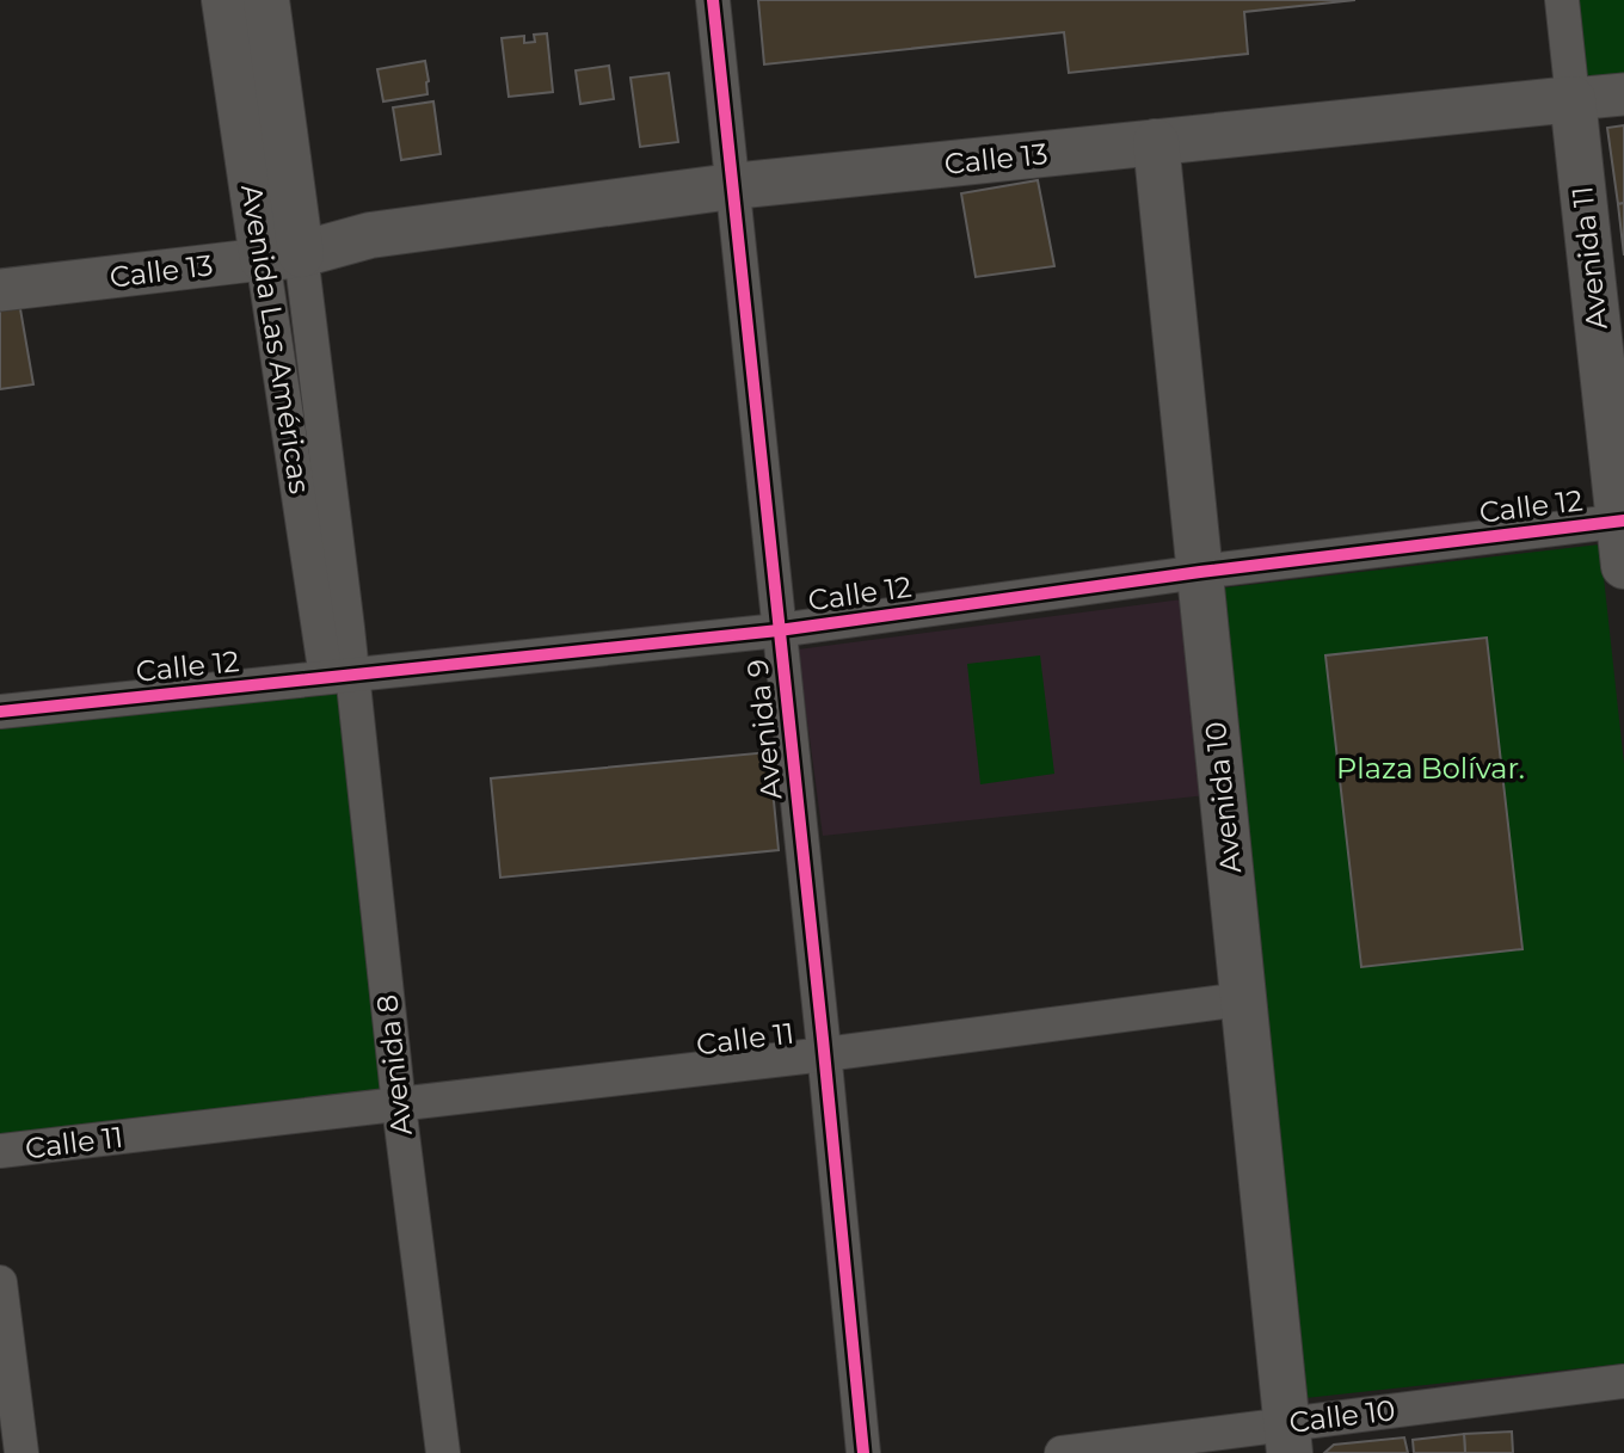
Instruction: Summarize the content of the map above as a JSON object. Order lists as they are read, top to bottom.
{
  "streets": {
    "main road": [
      "Calle 13",
      "Avenida 11",
      "Avenida Las Américas",
      "Avenida 10"
    ],
    "street": [
      "Calle 12",
      "Avenida 9",
      "Calle 11",
      "Avenida 8",
      "Calle 10"
    ]
  },
  "crossings": [
    ["Calle 13", "Avenida 11"],
    ["Calle 13", "Avenida Las Américas"],
    ["Calle 13", "Avenida 9"],
    ["Calle 13", "Avenida 10"],
    ["Avenida 11", "Calle 12"],
    ["Avenida Las Américas", "Calle 12"],
    ["Avenida Las Américas", "Avenida 8"],
    ["Calle 12", "Avenida 9"],
    ["Calle 12", "Avenida 10"],
    ["Calle 12", "Avenida 8"],
    ["Avenida 9", "Calle 11"],
    ["Avenida 10", "Calle 11"],
    ["Avenida 10", "Calle 10"],
    ["Calle 11", "Avenida 8"]
  ],
  "parks": ["Plaza Bolívar."]
}
